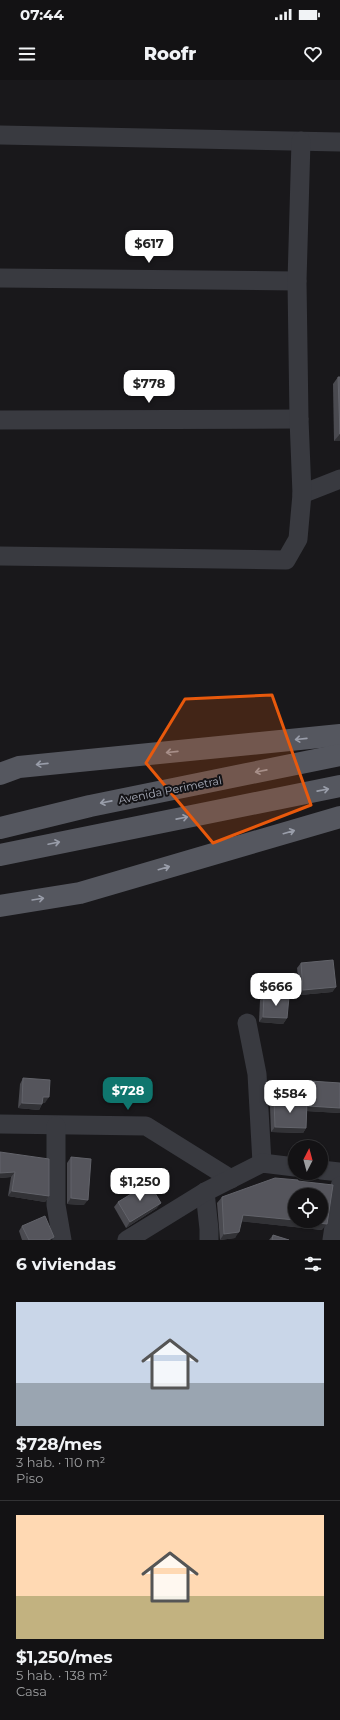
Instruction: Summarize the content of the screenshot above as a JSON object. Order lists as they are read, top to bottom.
{
  "streets": {
    "main road": ["Avenida Perimetral"]
  },
  "north": "top",
  "page": {
    "status": "07:44",
    "header": "Roofr",
    "price": [
      "$617",
      "$778",
      "$666",
      "$728",
      "$584",
      "$1,250"
    ],
    "heading": "6 viviendas",
    "list": [
      {
        "name": "$728/mes",
        "note": "3 hab. · 110 m² · Piso"
      },
      {
        "name": "$1,250/mes",
        "note": "5 hab. · 138 m² · Casa"
      }
    ]
  }
}
